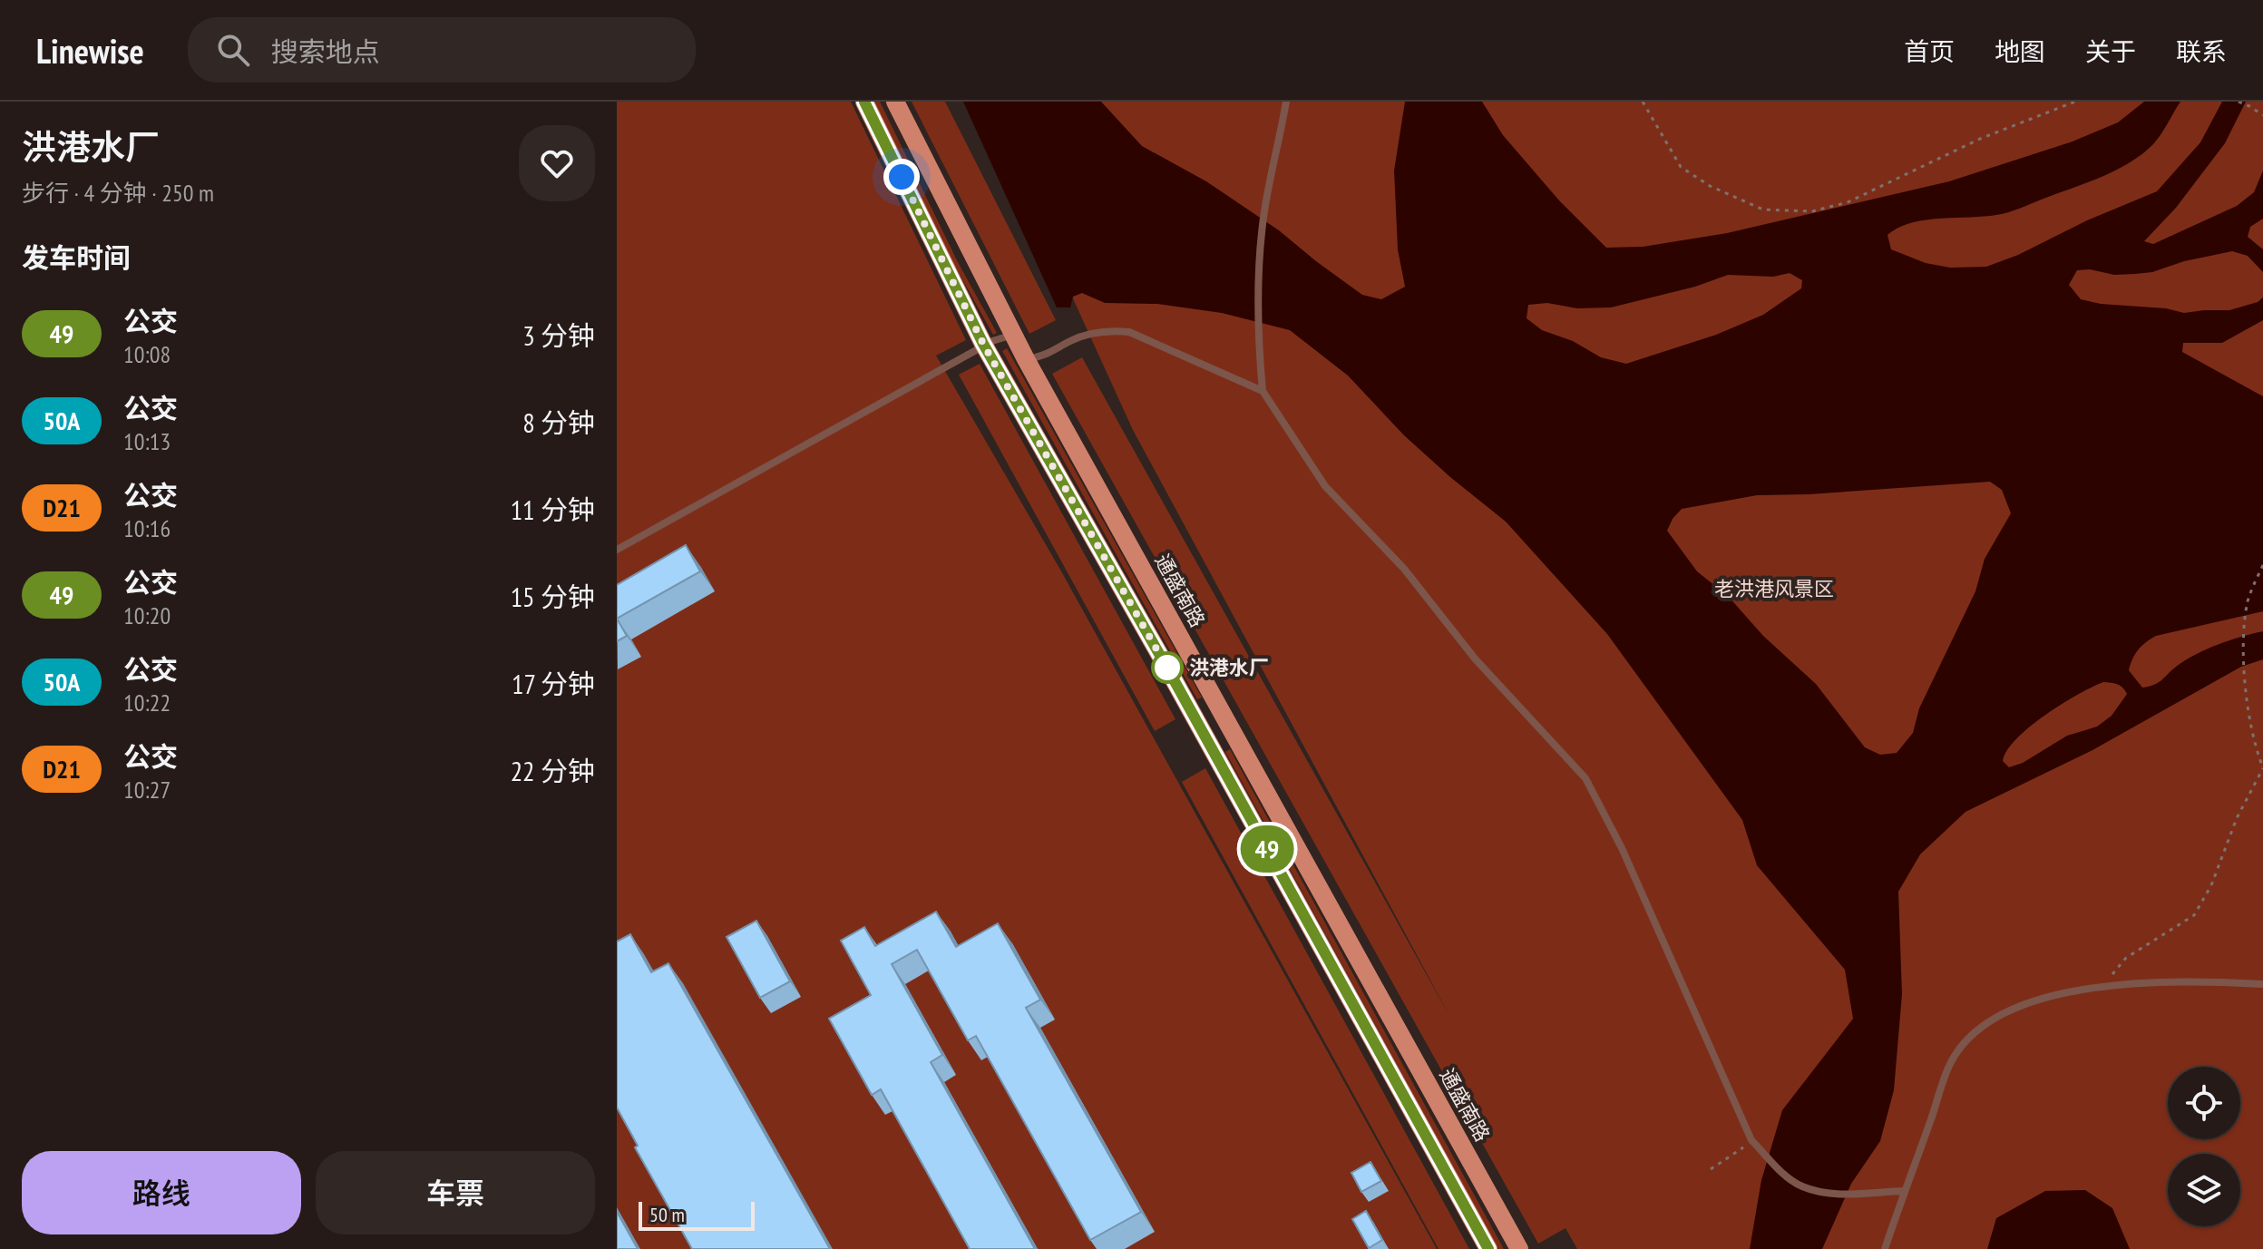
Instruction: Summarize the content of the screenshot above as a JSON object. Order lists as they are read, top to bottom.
{
  "streets": {
    "main road": ["通盛南路"]
  },
  "parks": ["老洪港风景区"],
  "places": ["洪港水厂"],
  "lines": ["bus line 49"],
  "scale_bar": "50 m",
  "page": {
    "header": "Linewise",
    "search": "搜索地点",
    "nav": [
      "首页",
      "地图",
      "关于",
      "联系"
    ],
    "heading": [
      ["洪港水厂", "步行 · 4 分钟 · 250 m"],
      "发车时间"
    ],
    "on_map": "49",
    "list": [
      {
        "mark": "49",
        "name": "公交",
        "note": "10:08",
        "value": "3 分钟"
      },
      {
        "mark": "50A",
        "name": "公交",
        "note": "10:13",
        "value": "8 分钟"
      },
      {
        "mark": "D21",
        "name": "公交",
        "note": "10:16",
        "value": "11 分钟"
      },
      {
        "mark": "49",
        "name": "公交",
        "note": "10:20",
        "value": "15 分钟"
      },
      {
        "mark": "50A",
        "name": "公交",
        "note": "10:22",
        "value": "17 分钟"
      },
      {
        "mark": "D21",
        "name": "公交",
        "note": "10:27",
        "value": "22 分钟"
      }
    ],
    "buttons": ["路线", "车票"],
    "scale": "50 m"
  }
}
